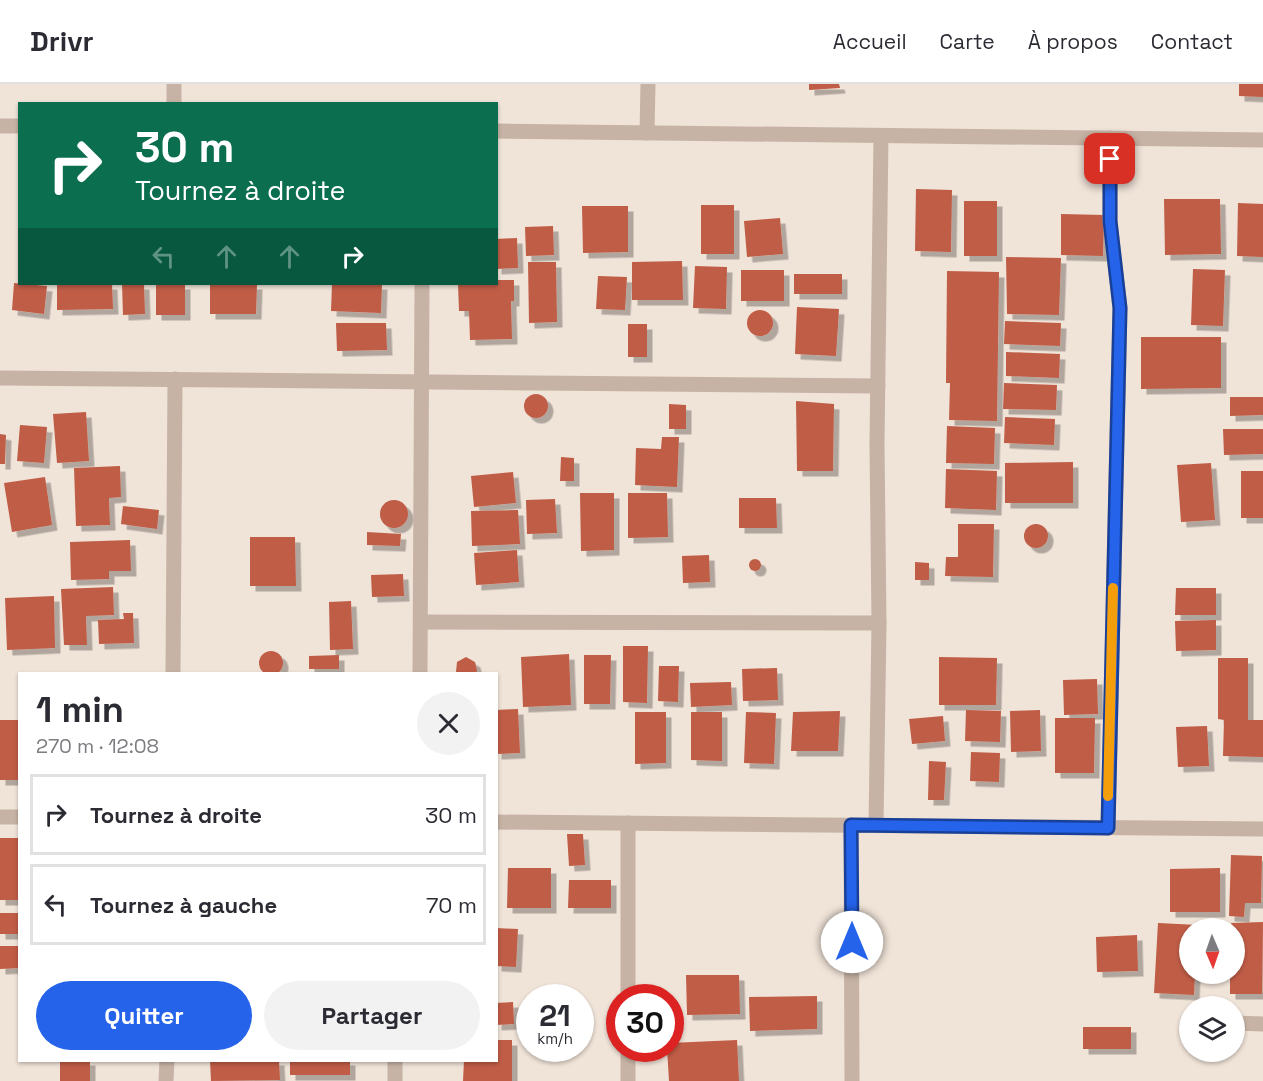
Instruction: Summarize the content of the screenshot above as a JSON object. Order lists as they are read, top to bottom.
{
  "north": "bottom",
  "page": {
    "header": "Drivr",
    "nav": [
      "Accueil",
      "Carte",
      "À propos",
      "Contact"
    ],
    "turn": ["30 m", "Tournez à droite"],
    "heading": ["1 min", "270 m · 12:08"],
    "list": [
      {
        "name": "Tournez à droite",
        "value": "30 m"
      },
      {
        "name": "Tournez à gauche",
        "value": "70 m"
      }
    ],
    "buttons": ["Quitter", "Partager"],
    "speed": "21 km/h",
    "limit": "30"
  }
}
